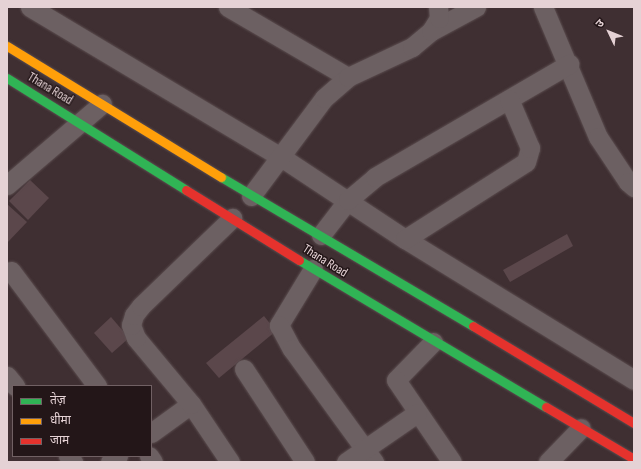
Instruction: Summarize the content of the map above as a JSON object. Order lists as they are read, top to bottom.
{
  "streets": {
    "street": ["Thana Road"]
  },
  "legend": ["तेज़", "धीमा", "जाम"],
  "north": "top left"
}
